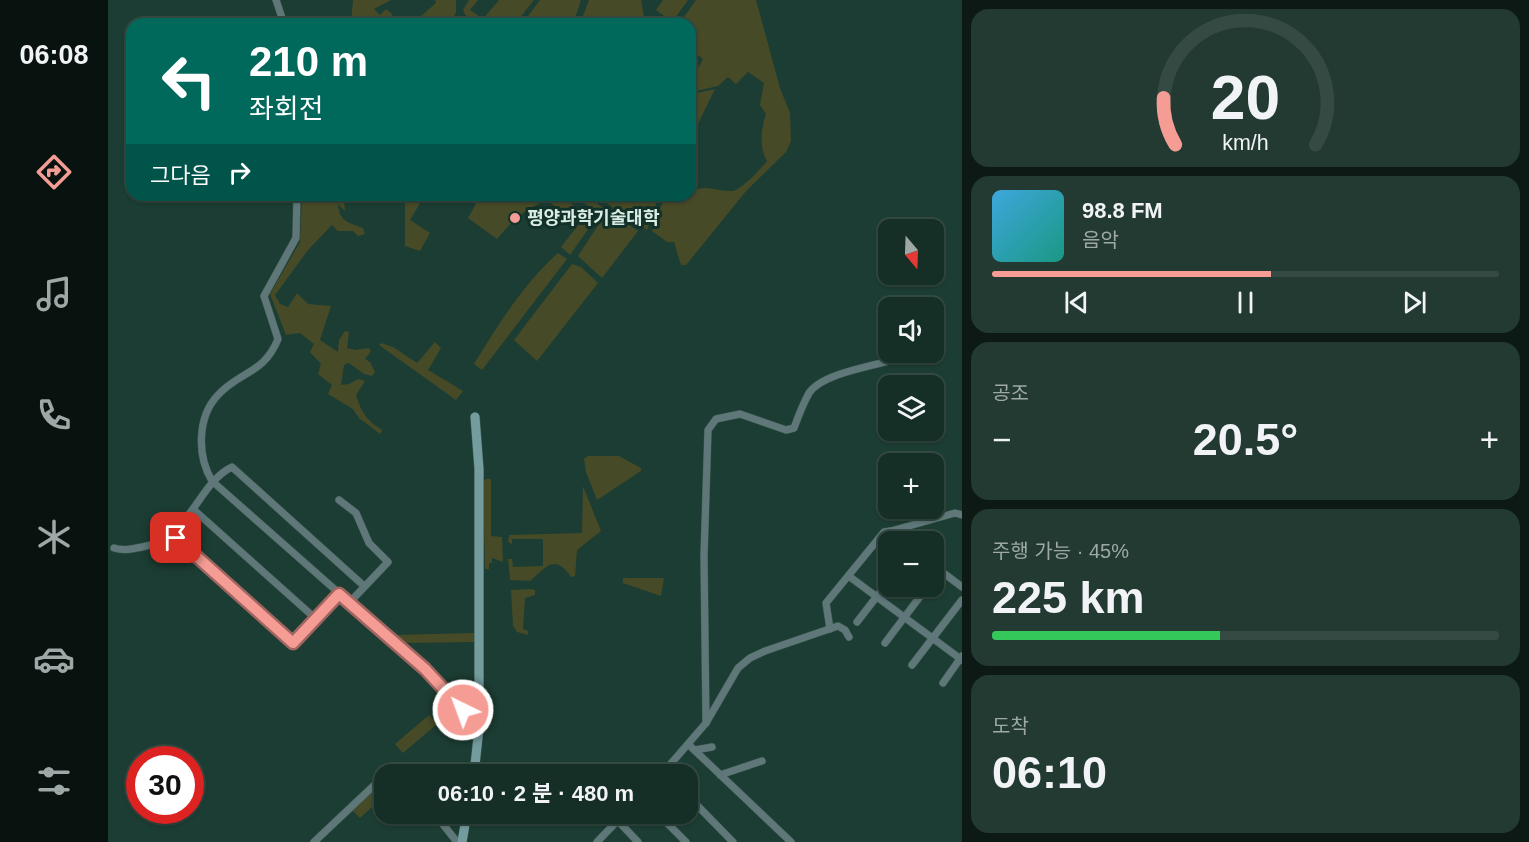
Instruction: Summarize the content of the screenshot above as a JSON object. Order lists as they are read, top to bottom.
{
  "places": ["평양과학기술대학"],
  "north": "bottom",
  "page": {
    "tabs": "06:08",
    "turn": ["210 m", "좌회전"],
    "then": "그다음",
    "song": ["98.8 FM", "음악"],
    "map_buttons": ["+", "−"],
    "tile": [
      "공조",
      ["주행 가능 · 45%", "225 km"],
      ["도착", "06:10"]
    ],
    "heat": ["−", "20.5°", "+"],
    "limit": "30",
    "trip": "06:10 · 2 분 · 480 m",
    "gauge": ["20", "km/h"]
  }
}
